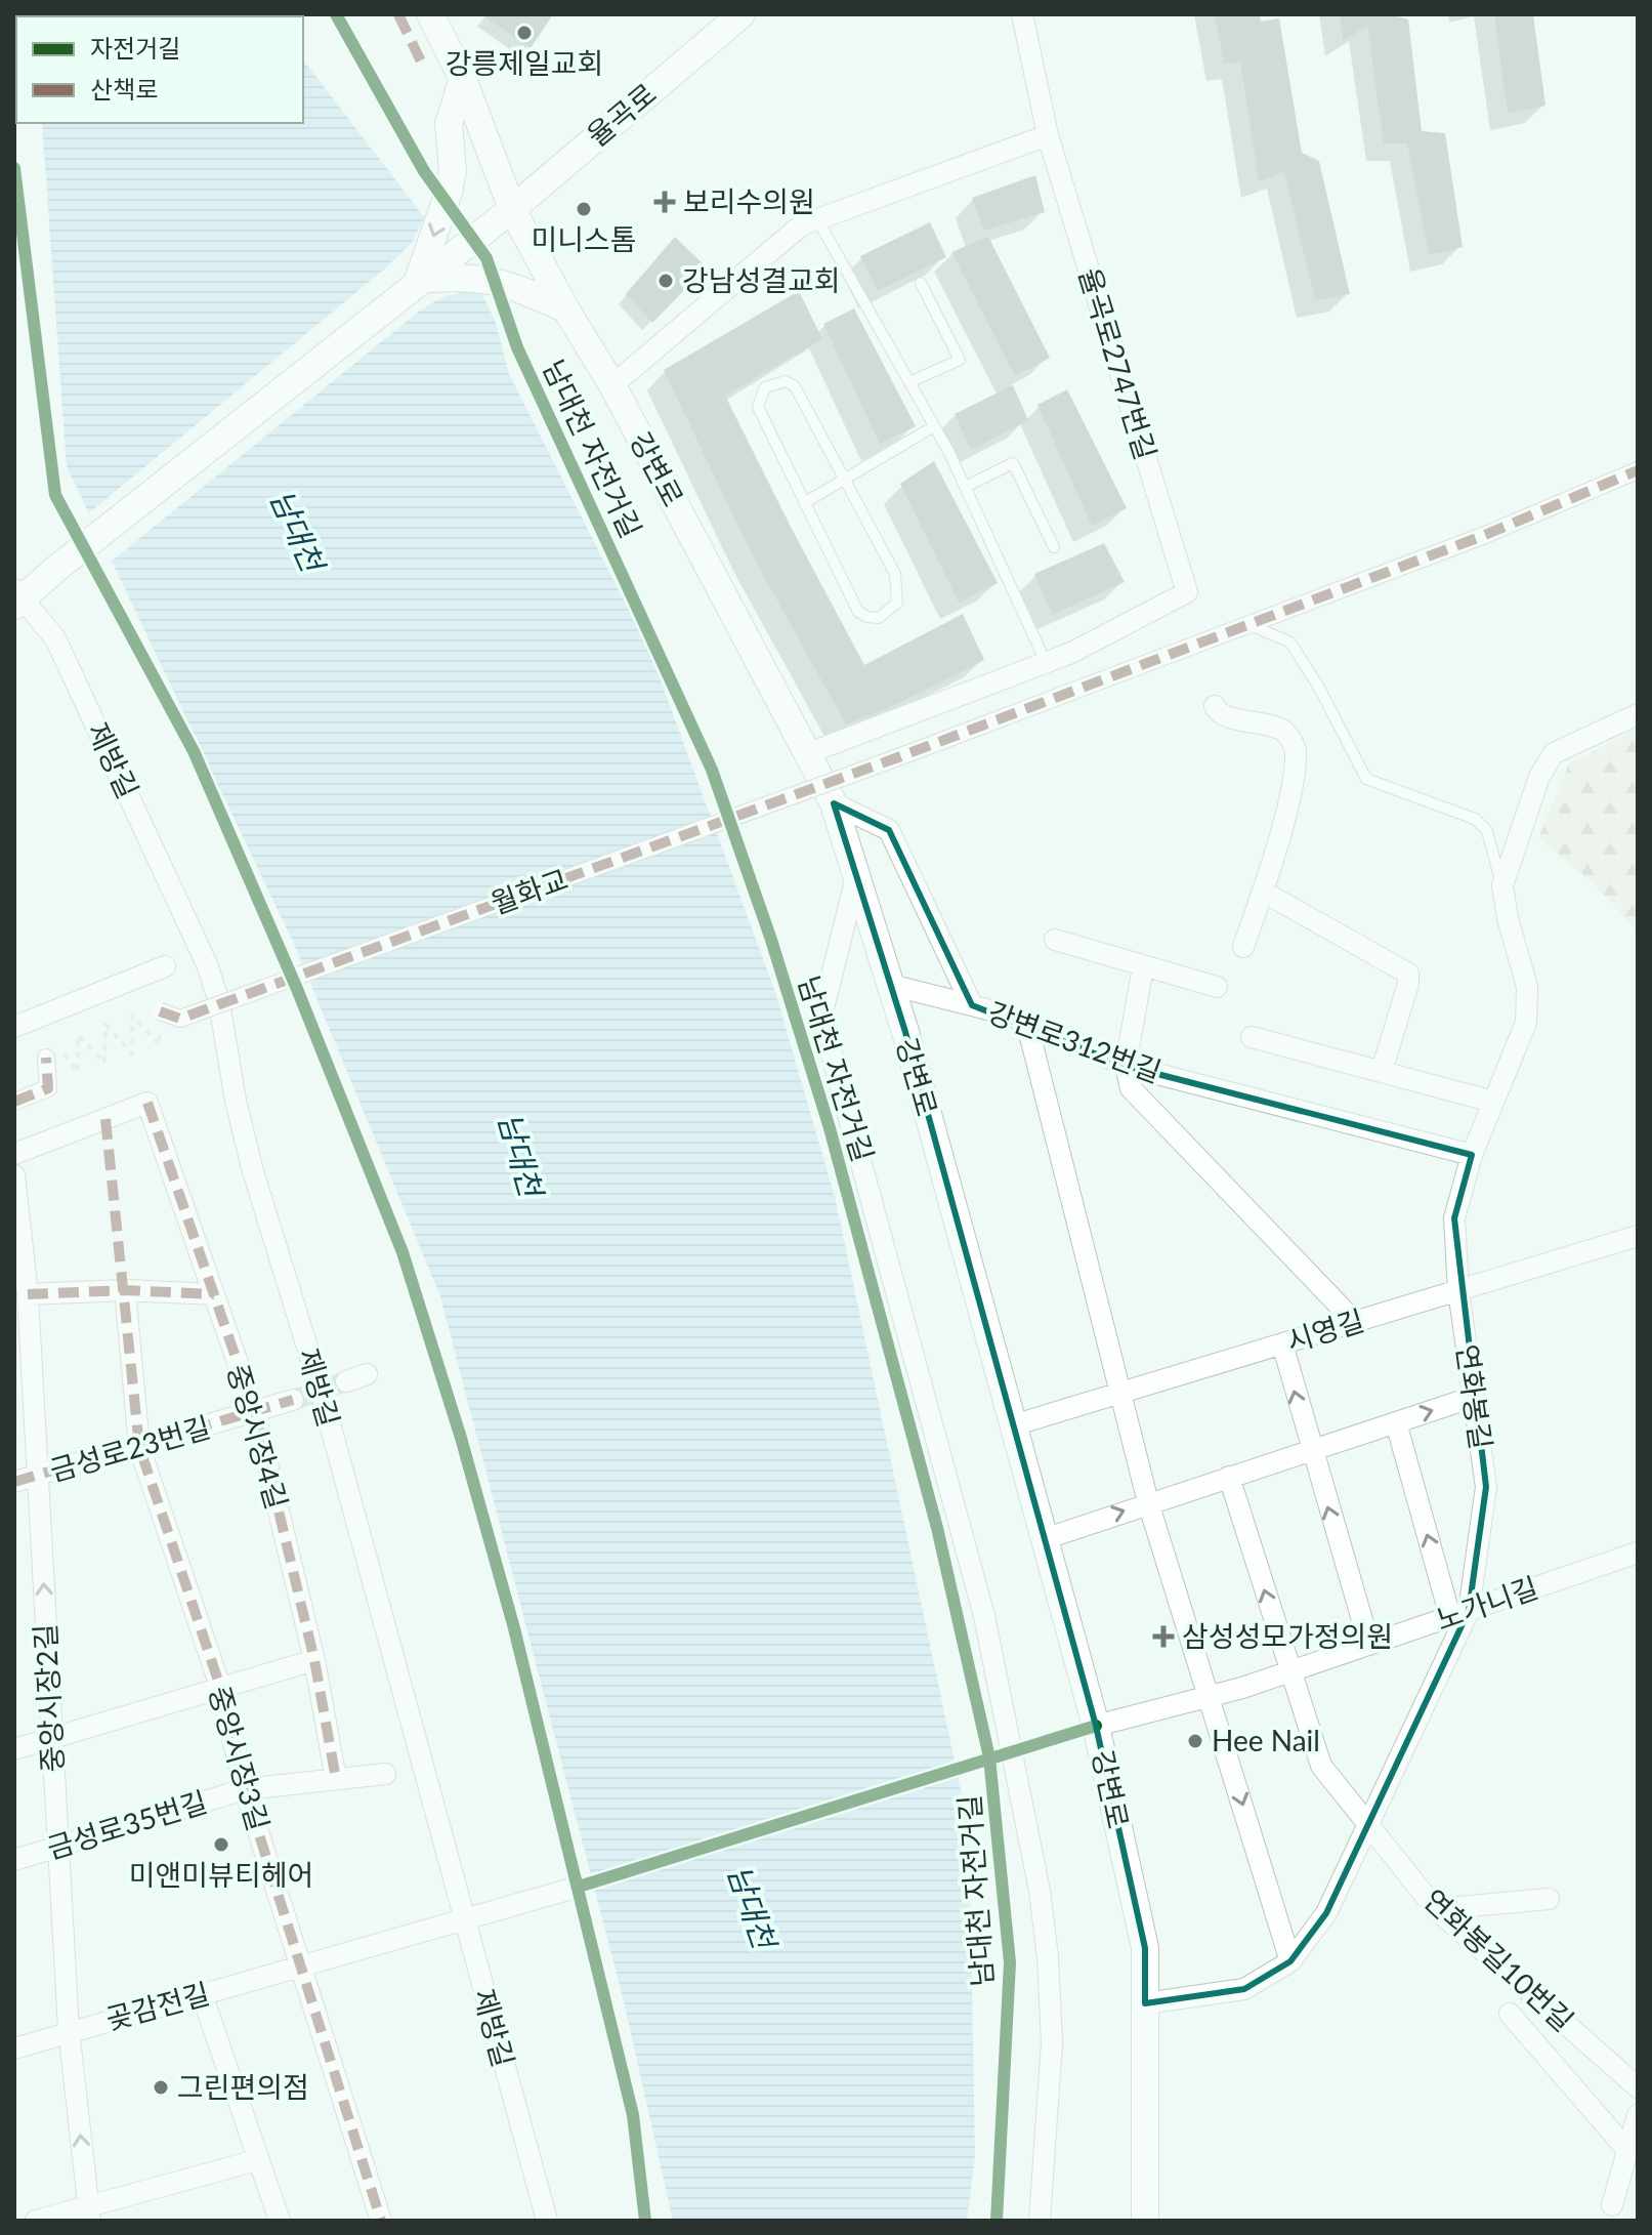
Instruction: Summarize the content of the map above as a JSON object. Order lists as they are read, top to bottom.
{
  "streets": {
    "street": [
      "율곡로",
      "율곡로2747번길",
      "강변로",
      "제방길",
      "월화교",
      "강변로312번길",
      "시영길",
      "연화봉길",
      "중앙시장4길",
      "금성로23번길",
      "노가니길",
      "중앙시장2길",
      "중앙시장3길",
      "금성로35번길",
      "연화봉길10번길",
      "곶감전길"
    ],
    "cycle path": ["남대천 자전거길"]
  },
  "crossings": [
    ["율곡로", "강변로"],
    ["율곡로", "제방길"],
    ["강변로", "강변로312번길"],
    ["강변로", "시영길"],
    ["강변로", "연화봉길"],
    ["강변로", "노가니길"],
    ["제방길", "곶감전길"],
    ["강변로312번길", "연화봉길"],
    ["시영길", "연화봉길"],
    ["연화봉길", "노가니길"],
    ["연화봉길", "연화봉길10번길"],
    ["중앙시장4길", "금성로23번길"],
    ["중앙시장4길", "금성로35번길"],
    ["금성로23번길", "중앙시장2길"],
    ["금성로23번길", "중앙시장3길"],
    ["중앙시장2길", "금성로35번길"],
    ["중앙시장2길", "곶감전길"],
    ["중앙시장3길", "금성로35번길"],
    ["중앙시장3길", "곶감전길"]
  ],
  "water": ["남대천"],
  "places": {
    "other": [
      "강릉제일교회",
      "미니스톰",
      "강남성결교회",
      "Hee Nail",
      "미앤미뷰티헤어",
      "그린편의점"
    ],
    "health": ["보리수의원", "삼성성모가정의원"]
  },
  "legend": ["자전거길", "산책로"]
}
